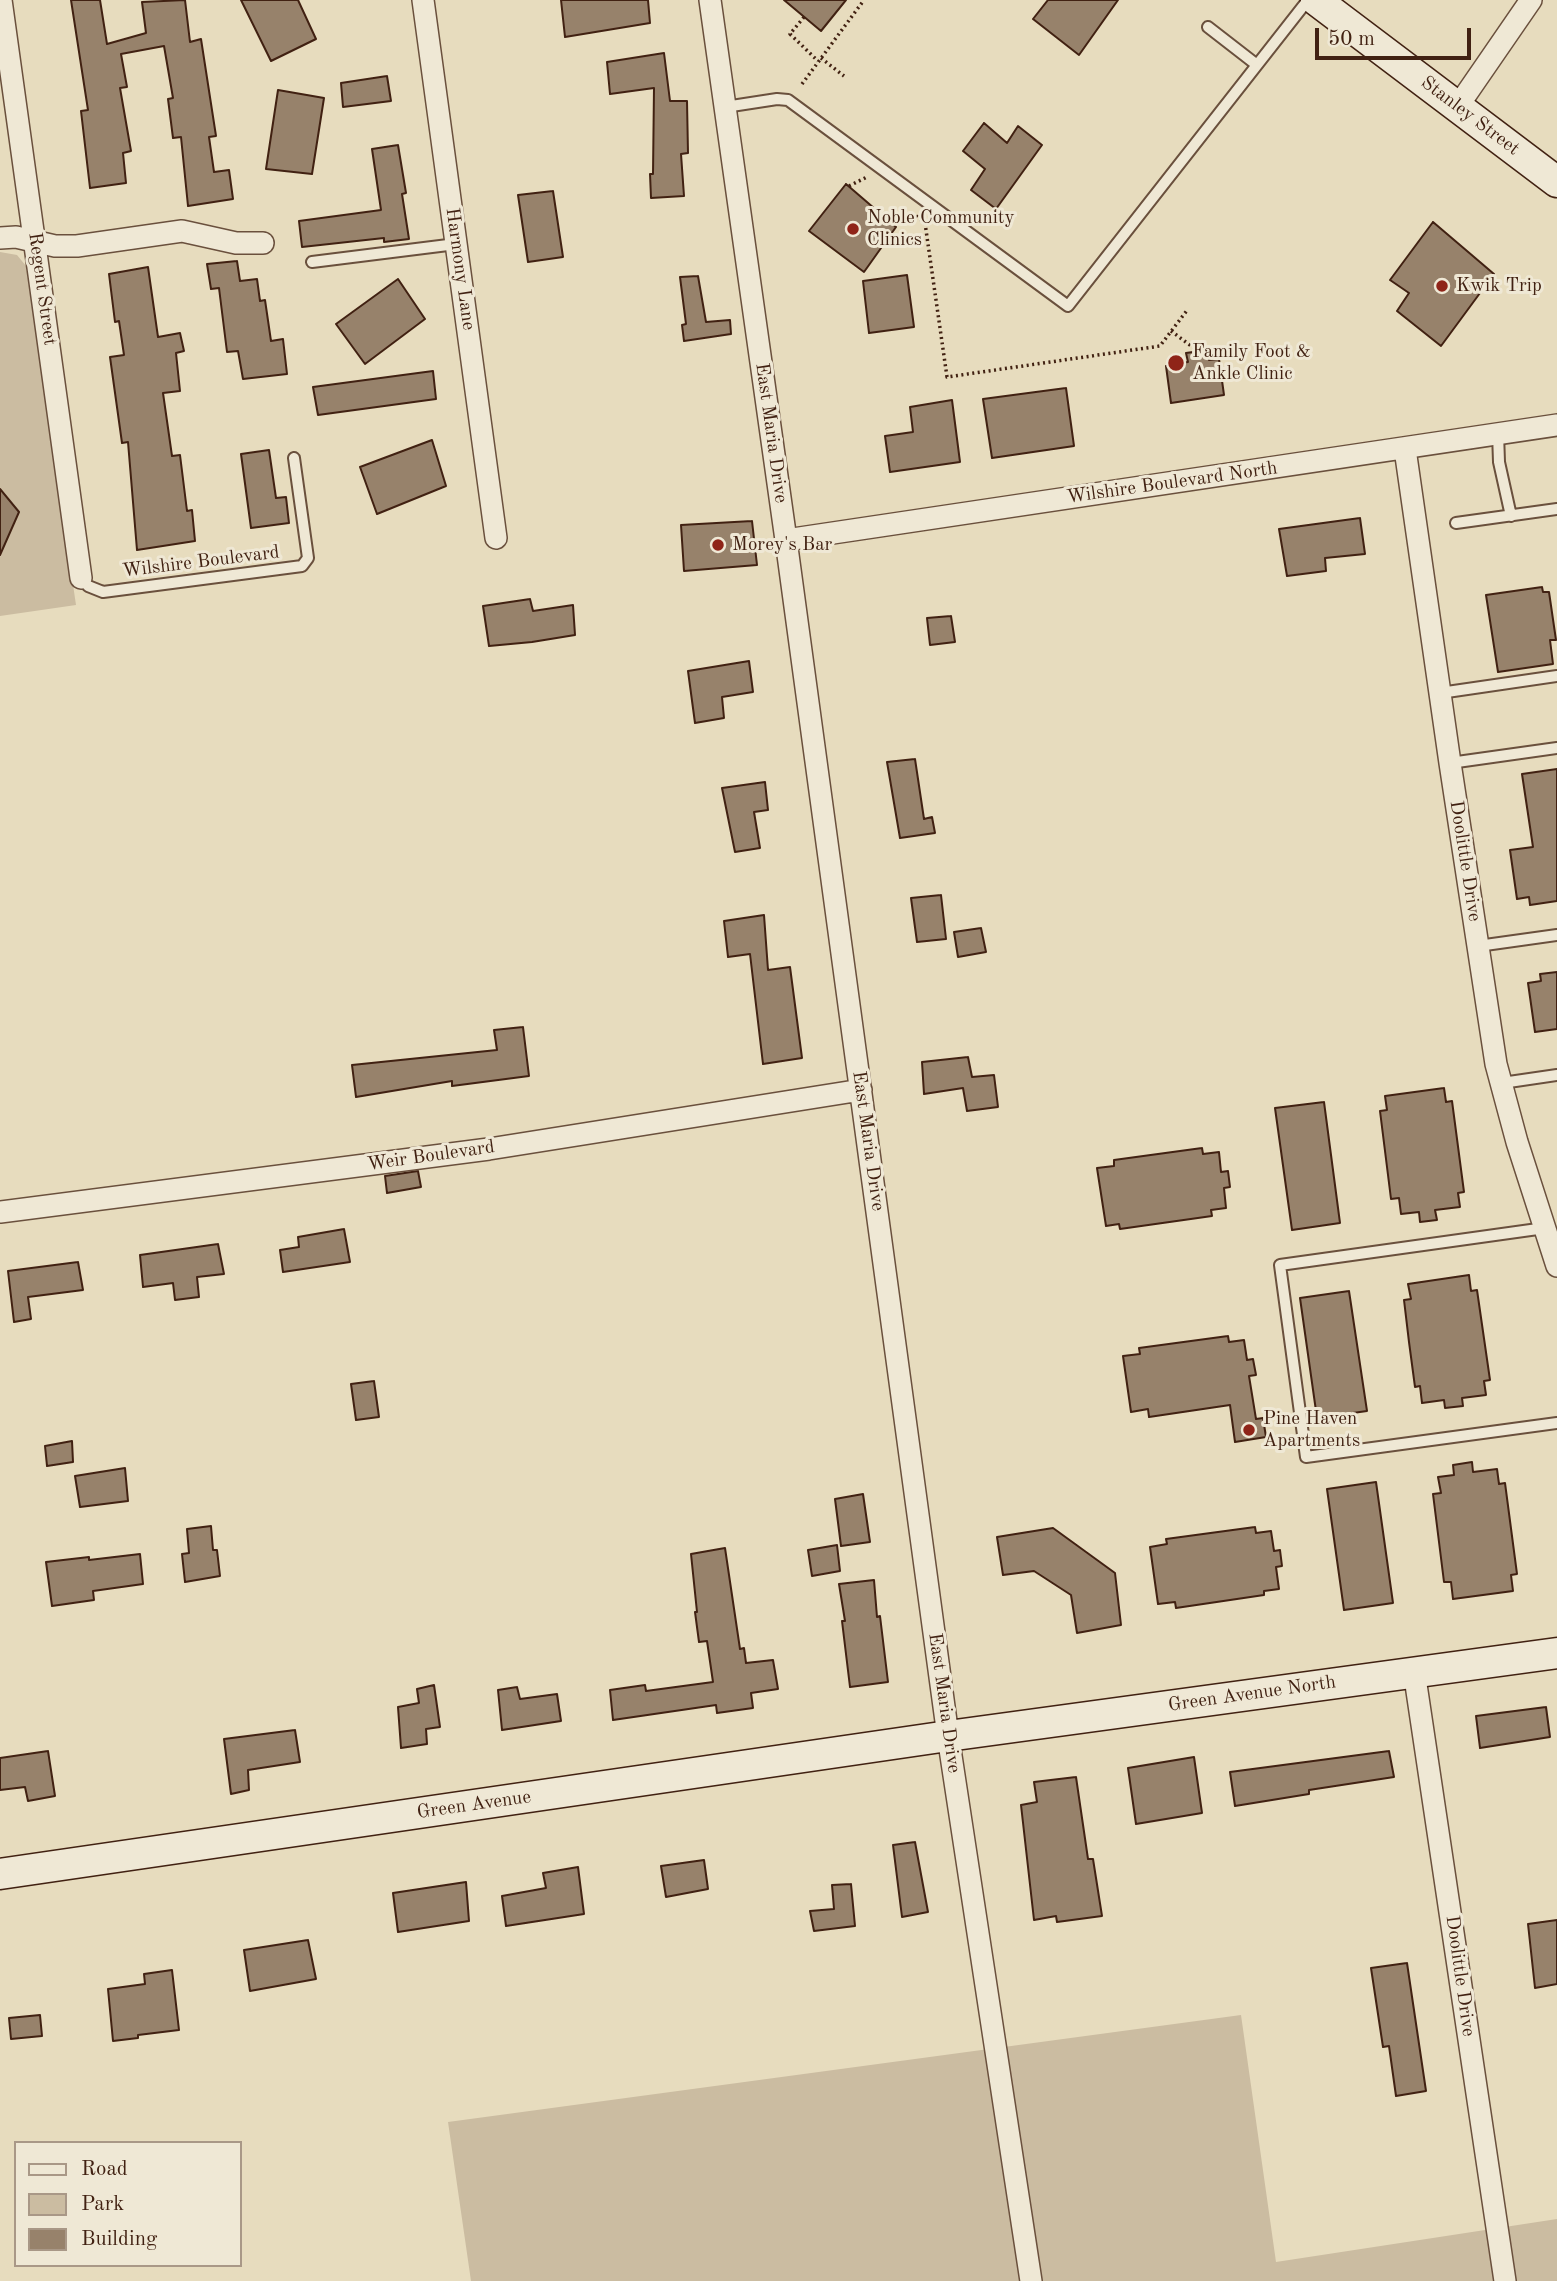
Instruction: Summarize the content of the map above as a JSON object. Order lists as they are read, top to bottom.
{
  "streets": {
    "street": [
      "Stanley Street",
      "Harmony Lane",
      "Regent Street",
      "East Maria Drive",
      "Wilshire Boulevard North",
      "Doolittle Drive",
      "Weir Boulevard",
      "Green Avenue North",
      "Green Avenue"
    ],
    "lane": ["Wilshire Boulevard"]
  },
  "crossings": [
    ["Regent Street", "Wilshire Boulevard"],
    ["East Maria Drive", "Wilshire Boulevard North"],
    ["East Maria Drive", "Weir Boulevard"],
    ["East Maria Drive", "Green Avenue North"],
    ["East Maria Drive", "Green Avenue"],
    ["Wilshire Boulevard North", "Doolittle Drive"],
    ["Doolittle Drive", "Green Avenue North"],
    ["Green Avenue North", "Green Avenue"]
  ],
  "places": [
    "Noble Community Clinics",
    "Kwik Trip",
    "Family Foot & Ankle Clinic",
    "Morey's Bar",
    "Pine Haven Apartments"
  ],
  "legend": ["Road", "Park", "Building"],
  "scale_bar": "50 m"
}
